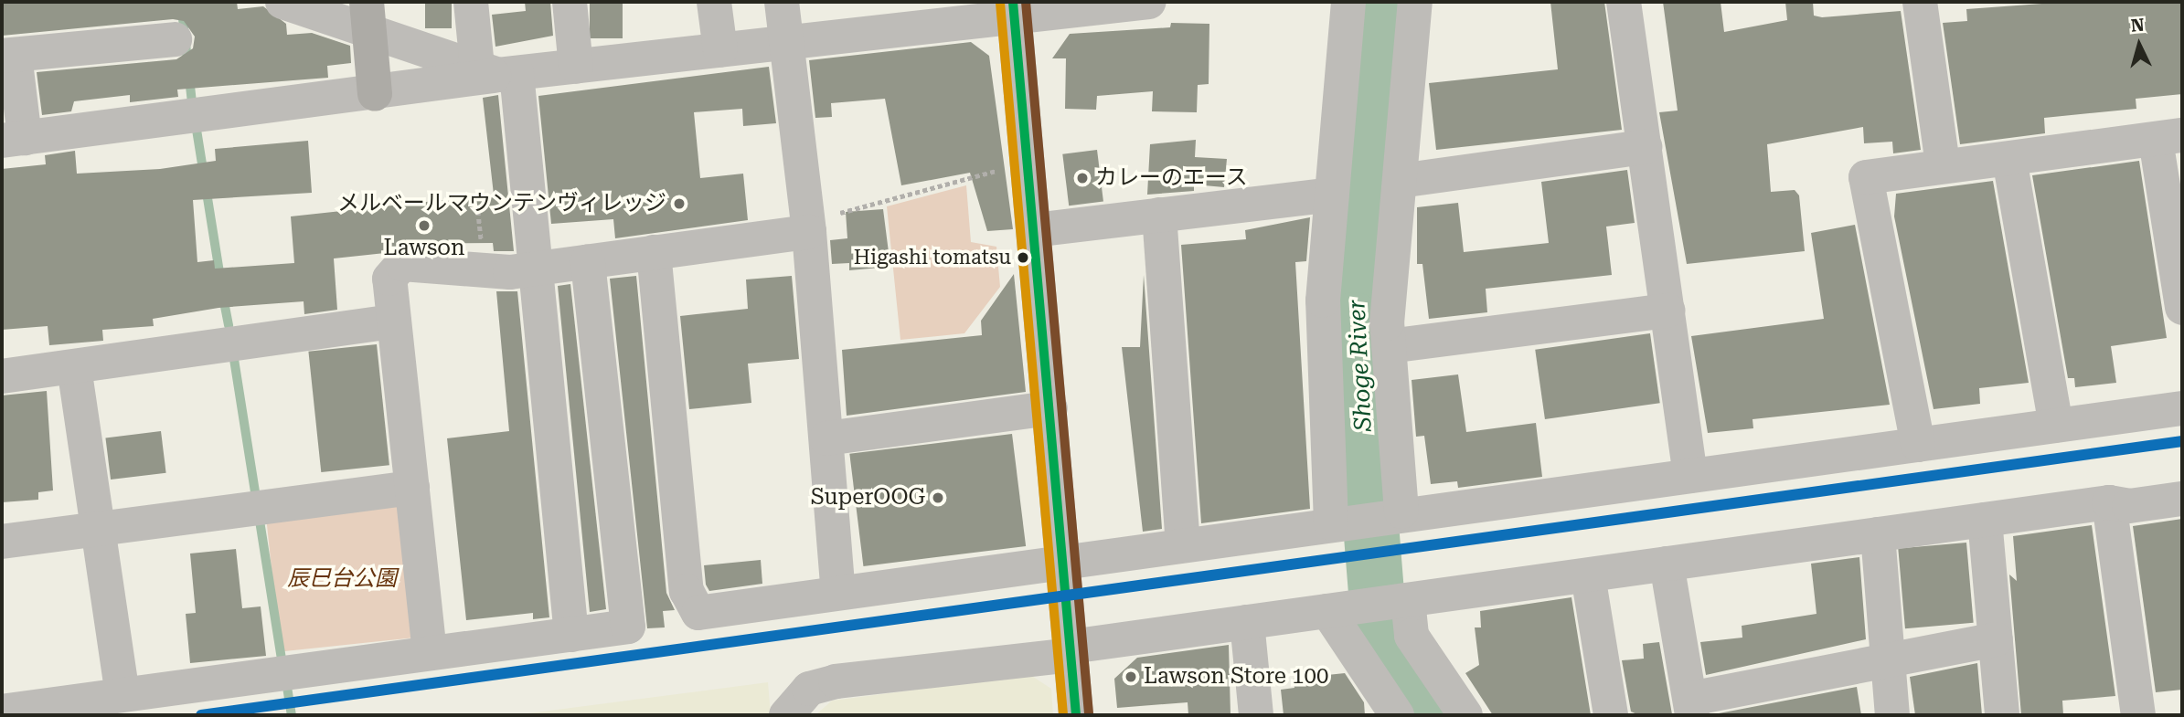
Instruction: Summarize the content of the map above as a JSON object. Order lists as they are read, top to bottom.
{
  "water": ["Shoge River"],
  "parks": ["辰巳台公園"],
  "places": [
    "カレーのエース",
    "メルベールマウンテンヴィレッジ",
    "Lawson",
    "Higashi tomatsu",
    "SuperOOG",
    "Lawson Store 100"
  ],
  "north": "top"
}
